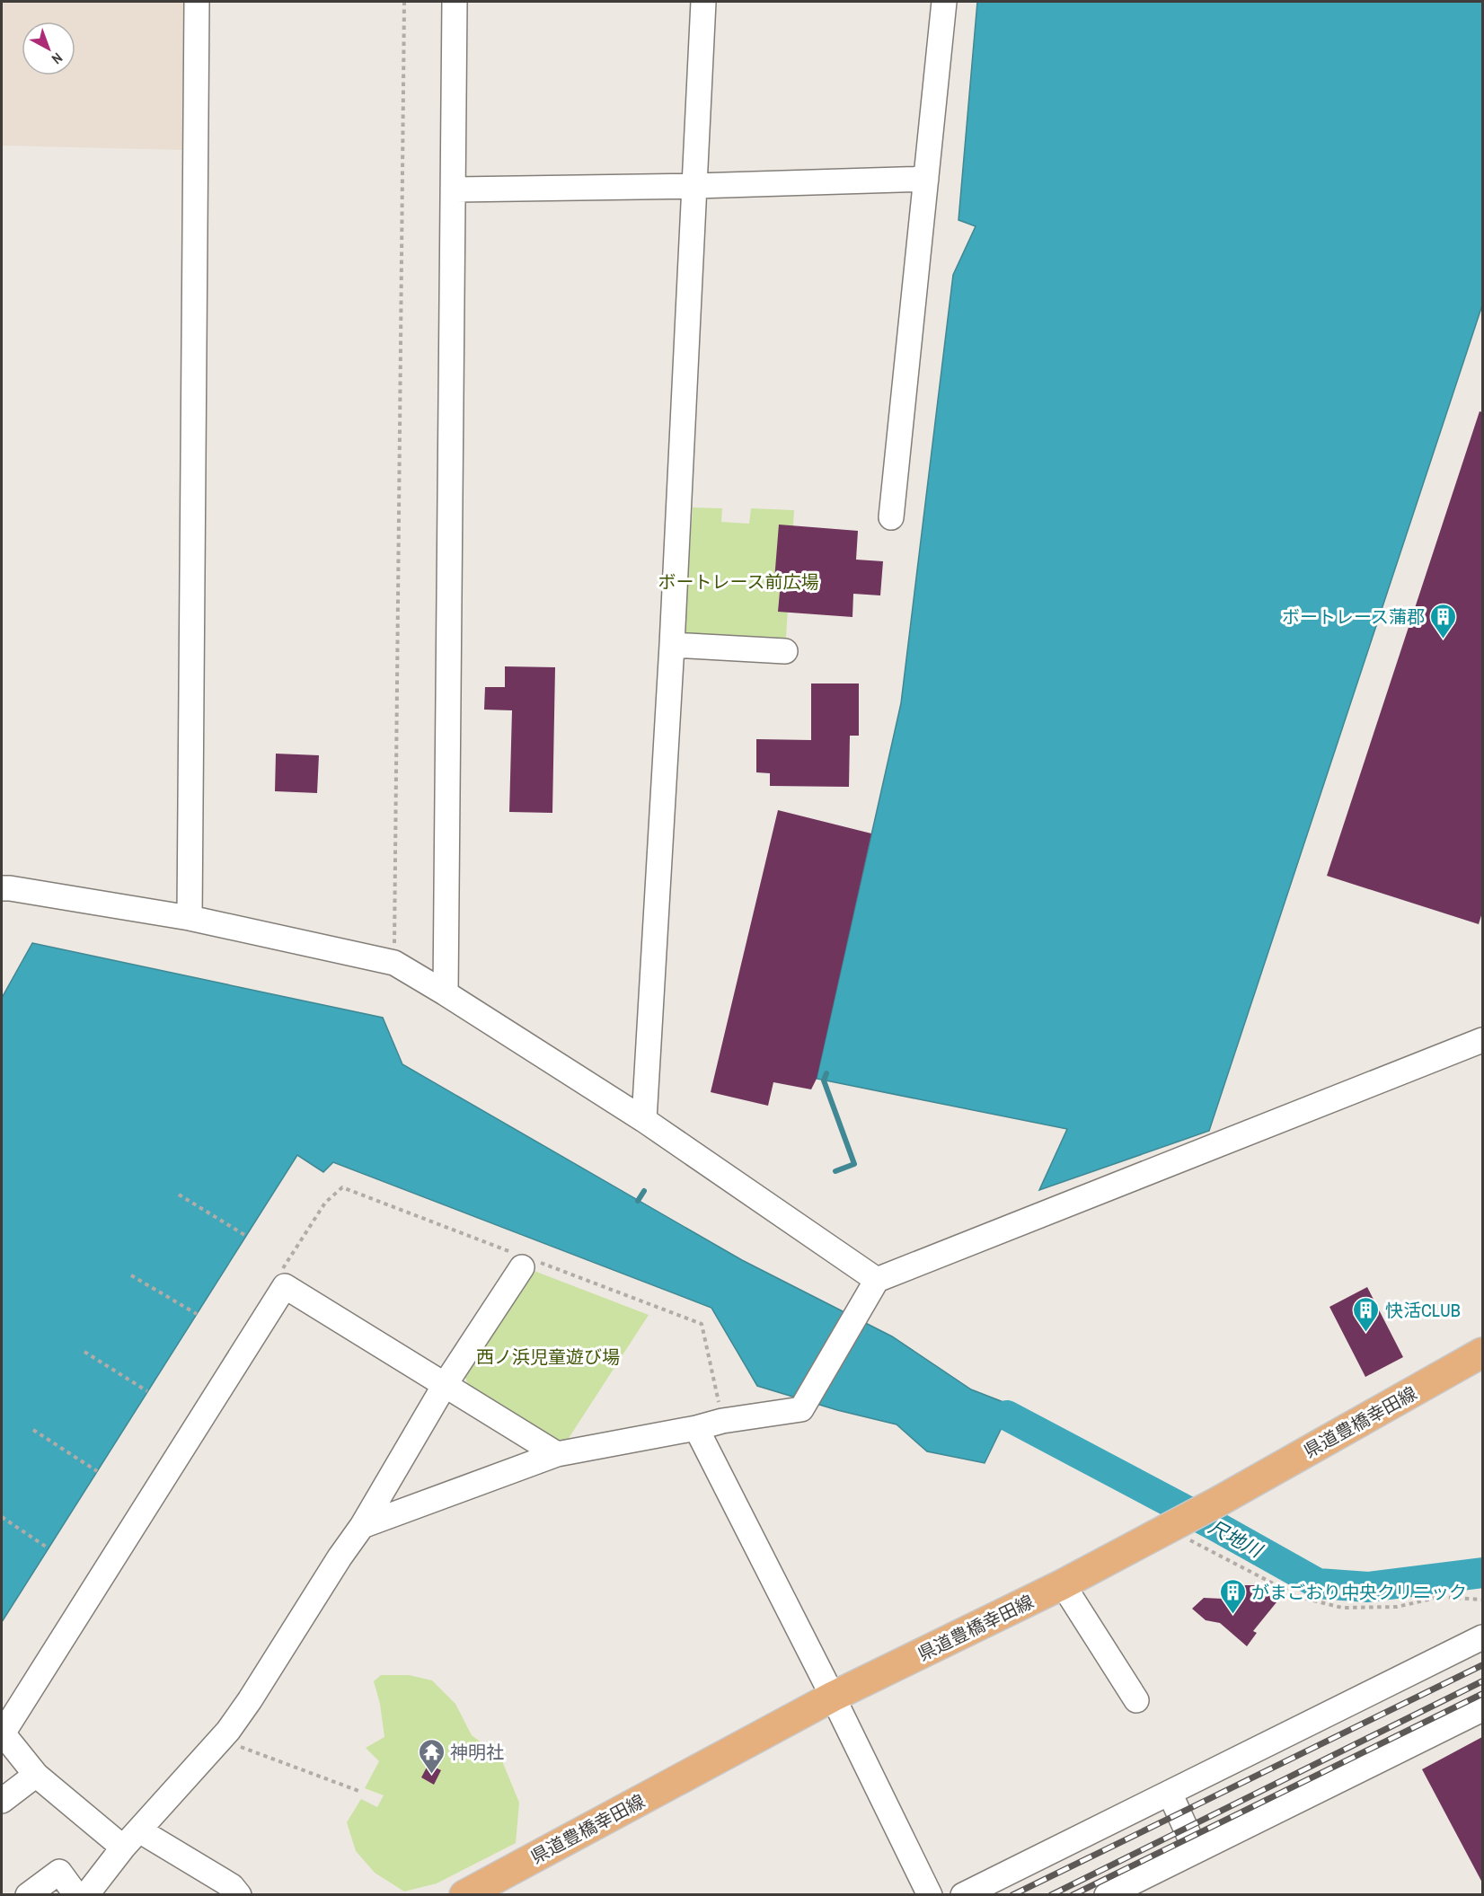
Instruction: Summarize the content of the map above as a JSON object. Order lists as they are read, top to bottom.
{
  "streets": {
    "main road": ["県道豊橋幸田線"]
  },
  "water": ["尺地川"],
  "parks": ["ボートレース前広場", "西ノ浜児童遊び場"],
  "places": {
    "building": ["ボートレース蒲郡", "快活CLUB", "がまごおり中央クリニック"],
    "temple": ["神明社"]
  },
  "north": "bottom right"
}
